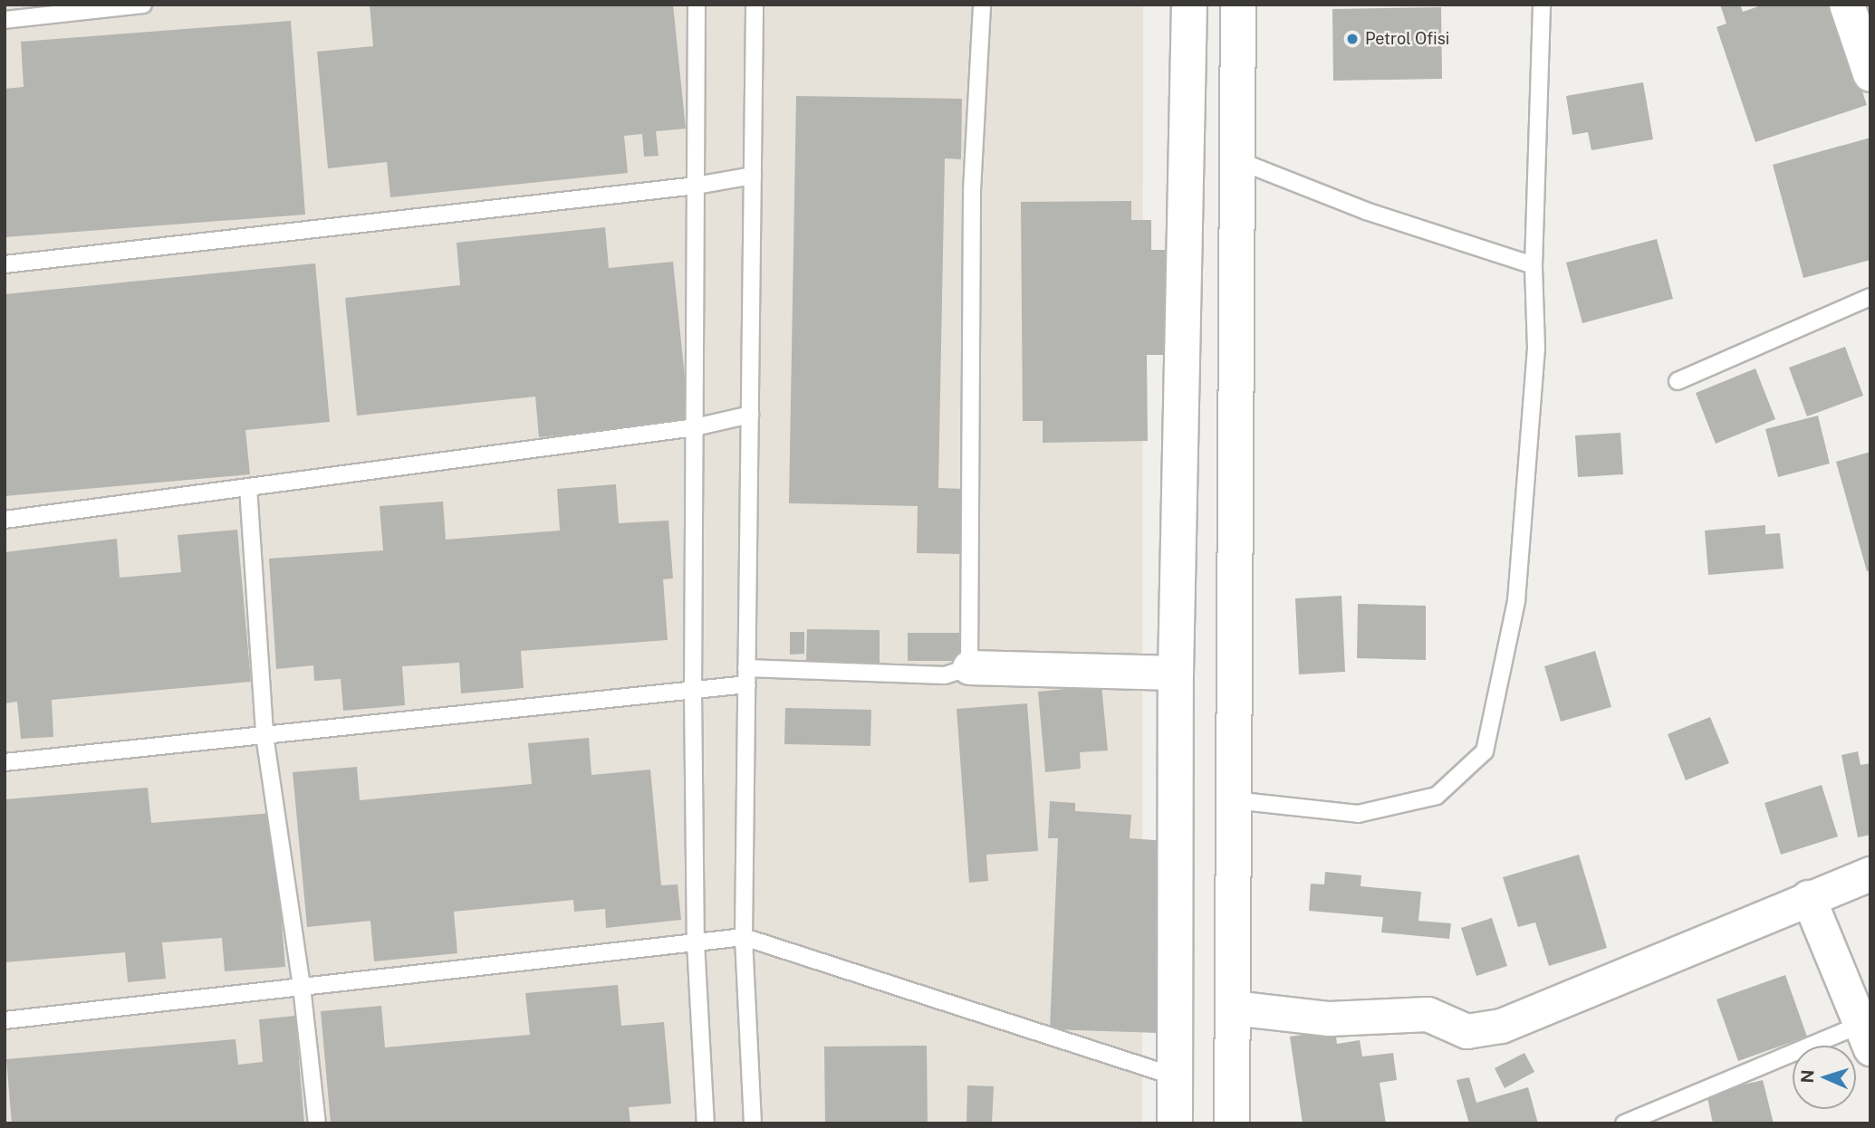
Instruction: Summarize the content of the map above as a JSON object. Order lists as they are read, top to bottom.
{
  "places": ["Petrol Ofisi"],
  "north": "left"
}
